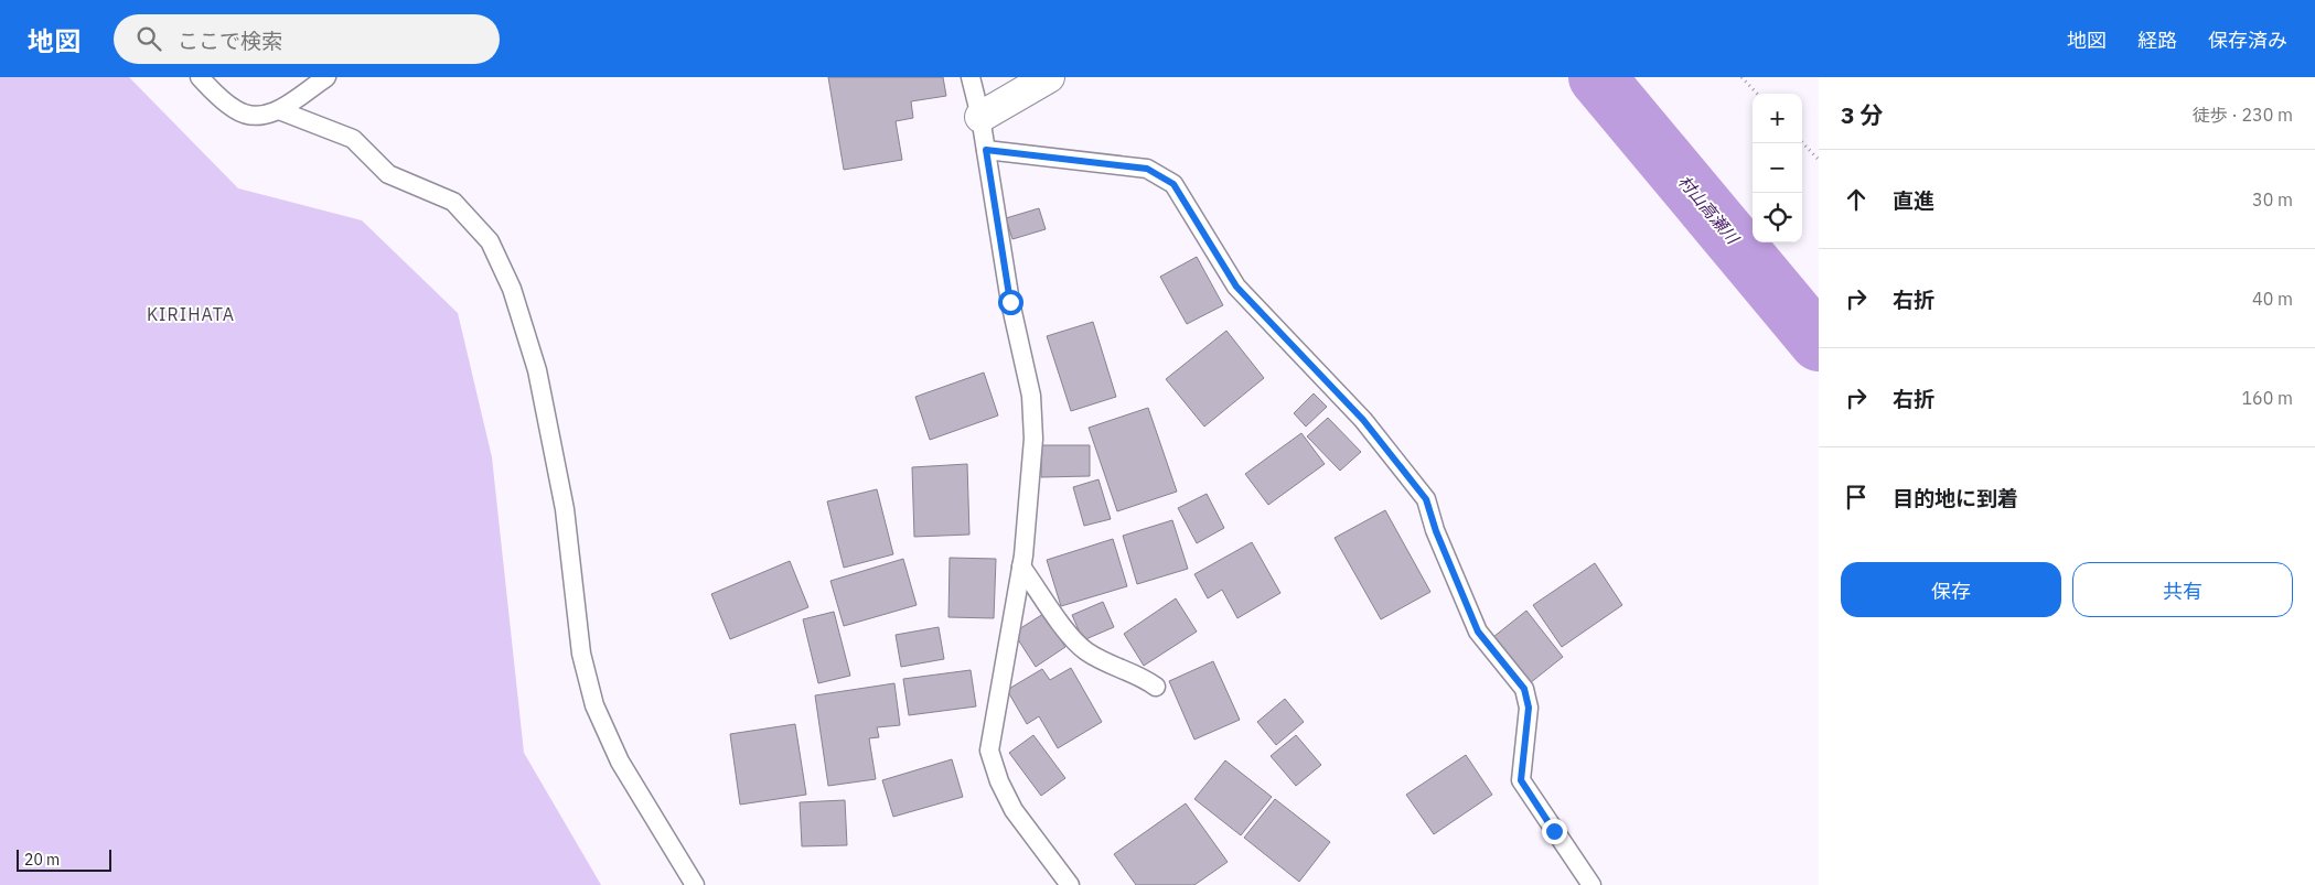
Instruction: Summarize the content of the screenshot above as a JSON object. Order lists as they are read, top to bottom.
{
  "districts": ["KIRIHATA"],
  "water": ["村山高瀬川"],
  "scale_bar": "20 m",
  "page": {
    "header": "地図",
    "search": "ここで検索",
    "nav": ["地図", "経路", "保存済み"],
    "heading": ["3 分", "徒歩 · 230 m"],
    "map_buttons": ["+", "−"],
    "list": [
      ["直進", "30 m"],
      ["右折", "40 m"],
      ["右折", "160 m"],
      "目的地に到着"
    ],
    "buttons": ["保存", "共有"],
    "scale": "20 m"
  }
}
